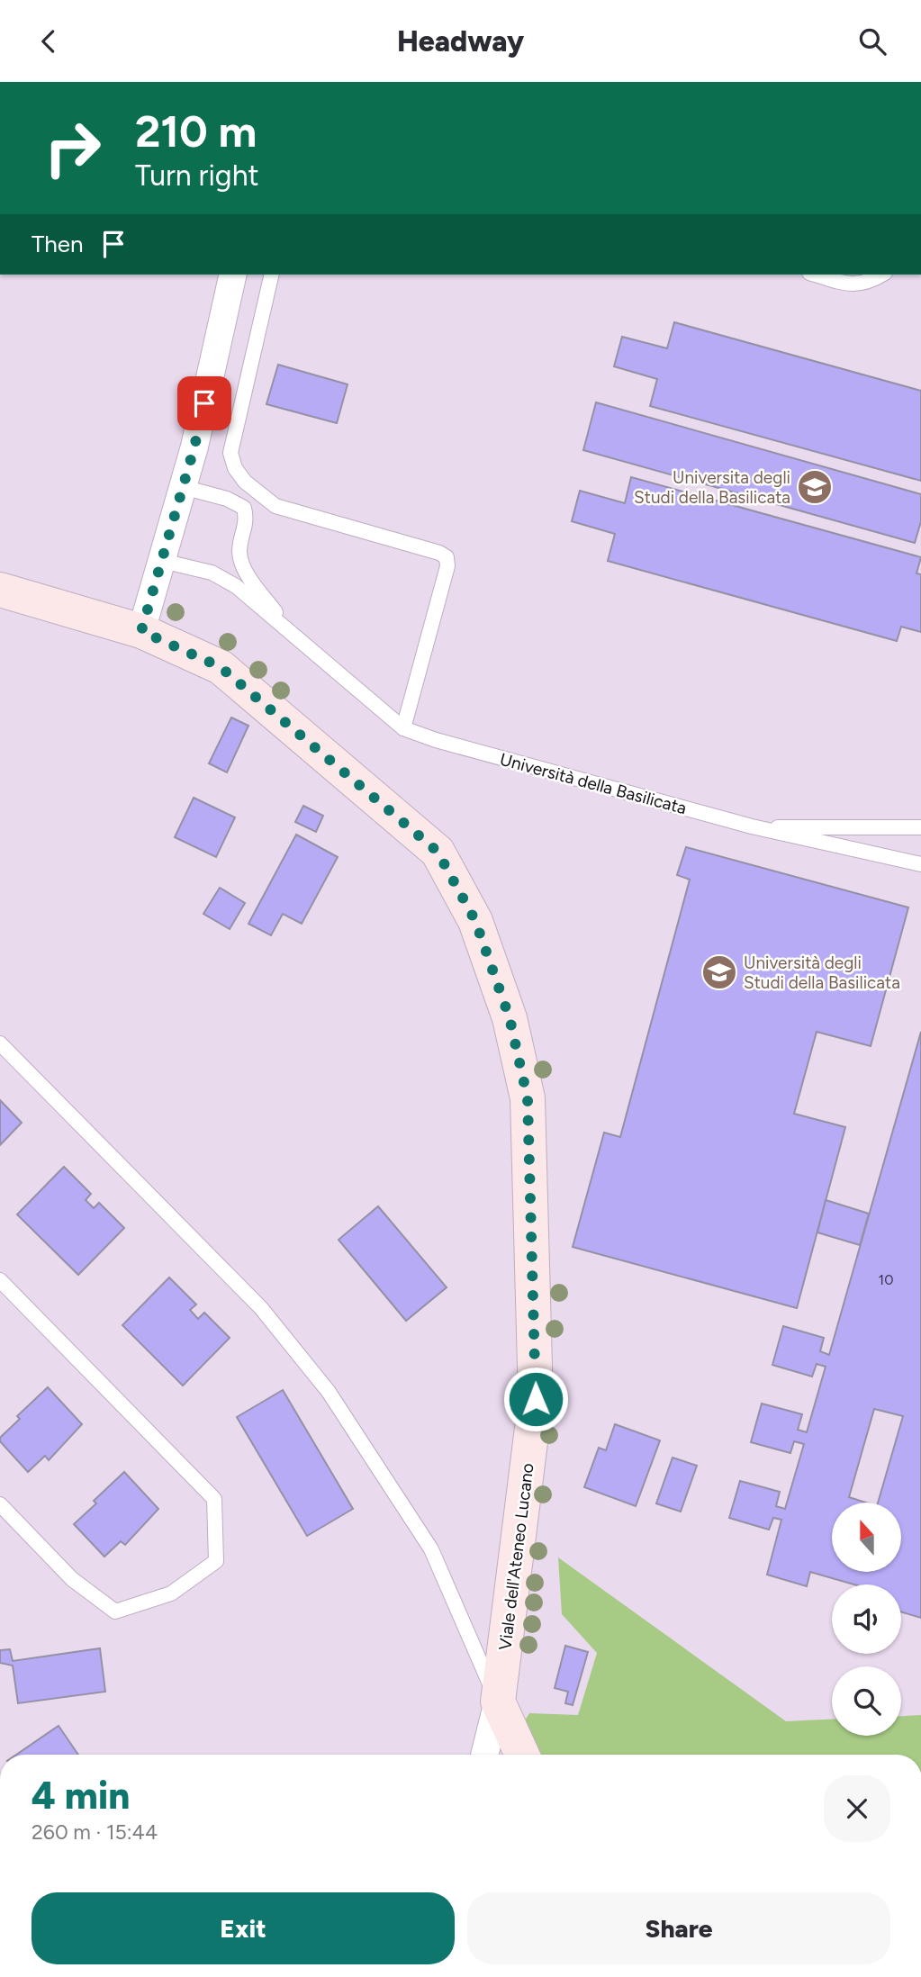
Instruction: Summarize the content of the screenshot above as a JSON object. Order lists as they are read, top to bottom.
{
  "streets": {
    "street": ["Viale dell'Ateneo Lucano"],
    "lane": ["Università della Basilicata"]
  },
  "places": {
    "school or university": ["Universita degli Studi della Basilicata", "Università degli Studi della Basilicata"]
  },
  "house_numbers": ["10"],
  "north": "top",
  "page": {
    "header": "Headway",
    "turn": ["210 m", "Turn right"],
    "then": "Then",
    "heading": ["4 min", "260 m · 15:44"],
    "buttons": ["Exit", "Share"]
  }
}
